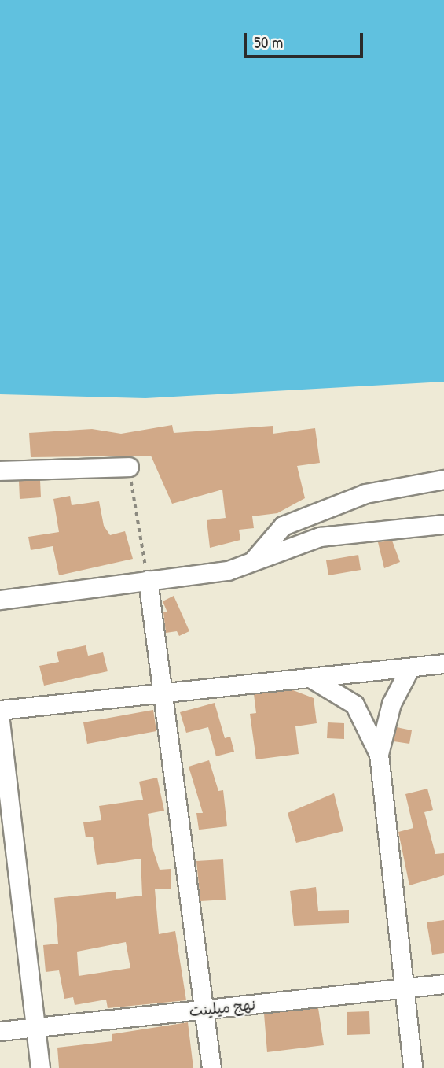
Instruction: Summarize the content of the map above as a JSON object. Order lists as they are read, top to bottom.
{
  "streets": {
    "street": ["نهج ميلينت"]
  },
  "scale_bar": "50 m"
}
